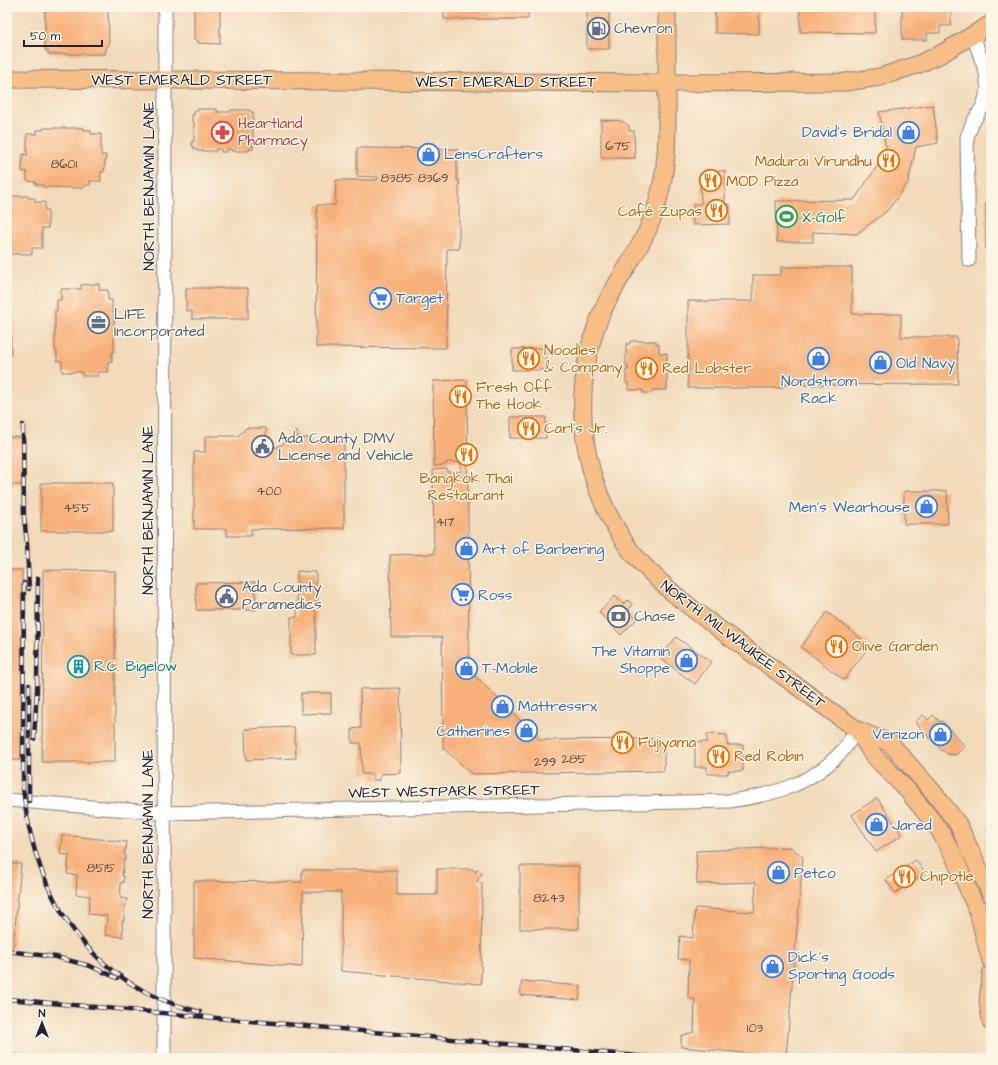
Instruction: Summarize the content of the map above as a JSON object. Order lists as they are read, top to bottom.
{
  "streets": {
    "main road": ["WEST EMERALD STREET", "NORTH MILWAUKEE STREET"],
    "street": ["NORTH BENJAMIN LANE", "WEST WESTPARK STREET"]
  },
  "crossings": [
    ["WEST EMERALD STREET", "NORTH BENJAMIN LANE"],
    ["WEST EMERALD STREET", "NORTH MILWAUKEE STREET"],
    ["NORTH BENJAMIN LANE", "WEST WESTPARK STREET"],
    ["NORTH MILWAUKEE STREET", "WEST WESTPARK STREET"]
  ],
  "places": {
    "fuel station": ["Chevron"],
    "pharmacy": ["Heartland Pharmacy"],
    "shop": [
      "David's Bridal",
      "LensCrafters",
      "Nordstrom Rack",
      "Old Navy",
      "Men's Wearhouse",
      "Art of Barbering",
      "The Vitamin Shoppe",
      "T-Mobile",
      "Mattressrx",
      "Catherines",
      "Verizon",
      "Jared",
      "Petco",
      "Dick's Sporting Goods"
    ],
    "restaurant": [
      "Madurai Virundhu",
      "MOD Pizza",
      "Café Zupas",
      "Noodles & Company",
      "Red Lobster",
      "Fresh Off The Hook",
      "Carl's Jr.",
      "Bangkok Thai Restaurant",
      "Olive Garden",
      "Fujiyama",
      "Red Robin",
      "Chipotle"
    ],
    "sports": ["X-Golf"],
    "supermarket": ["Target", "Ross"],
    "office": ["LIFE Incorporated"],
    "public building": ["Ada County DMV License and Vehicle", "Ada County Paramedics"],
    "bank": ["Chase"],
    "building": ["R.C. Bigelow"]
  },
  "house_numbers": [
    "675",
    "8601",
    "8385",
    "8369",
    "400",
    "455",
    "417",
    "285",
    "299",
    "8515",
    "8243",
    "103"
  ],
  "scale_bar": "50 m",
  "north": "top"
}
